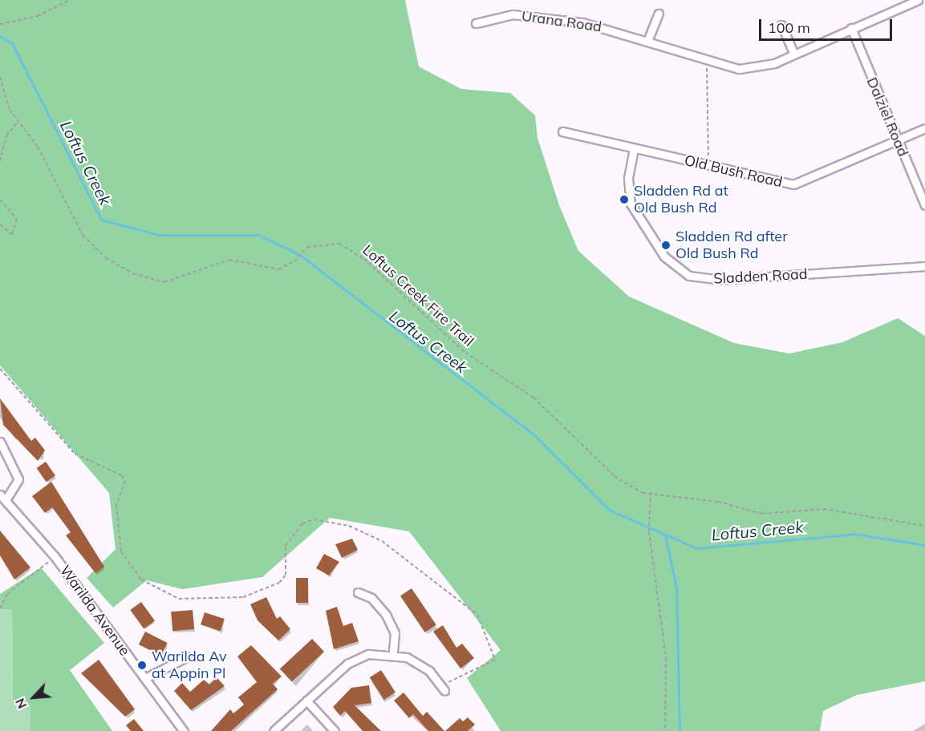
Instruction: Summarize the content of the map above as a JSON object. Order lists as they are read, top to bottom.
{
  "streets": {
    "street": [
      "Urana Road",
      "Dalziel Road",
      "Old Bush Road",
      "Sladden Road",
      "Warilda Avenue"
    ],
    "path": ["Loftus Creek Fire Trail"]
  },
  "crossings": [
    ["Urana Road", "Dalziel Road"],
    ["Dalziel Road", "Old Bush Road"],
    ["Old Bush Road", "Sladden Road"]
  ],
  "water": ["Loftus Creek"],
  "places": ["Sladden Rd at Old Bush Rd", "Sladden Rd after Old Bush Rd", "Warilda Av at Appin Pl"],
  "scale_bar": "100 m",
  "north": "bottom left"
}
